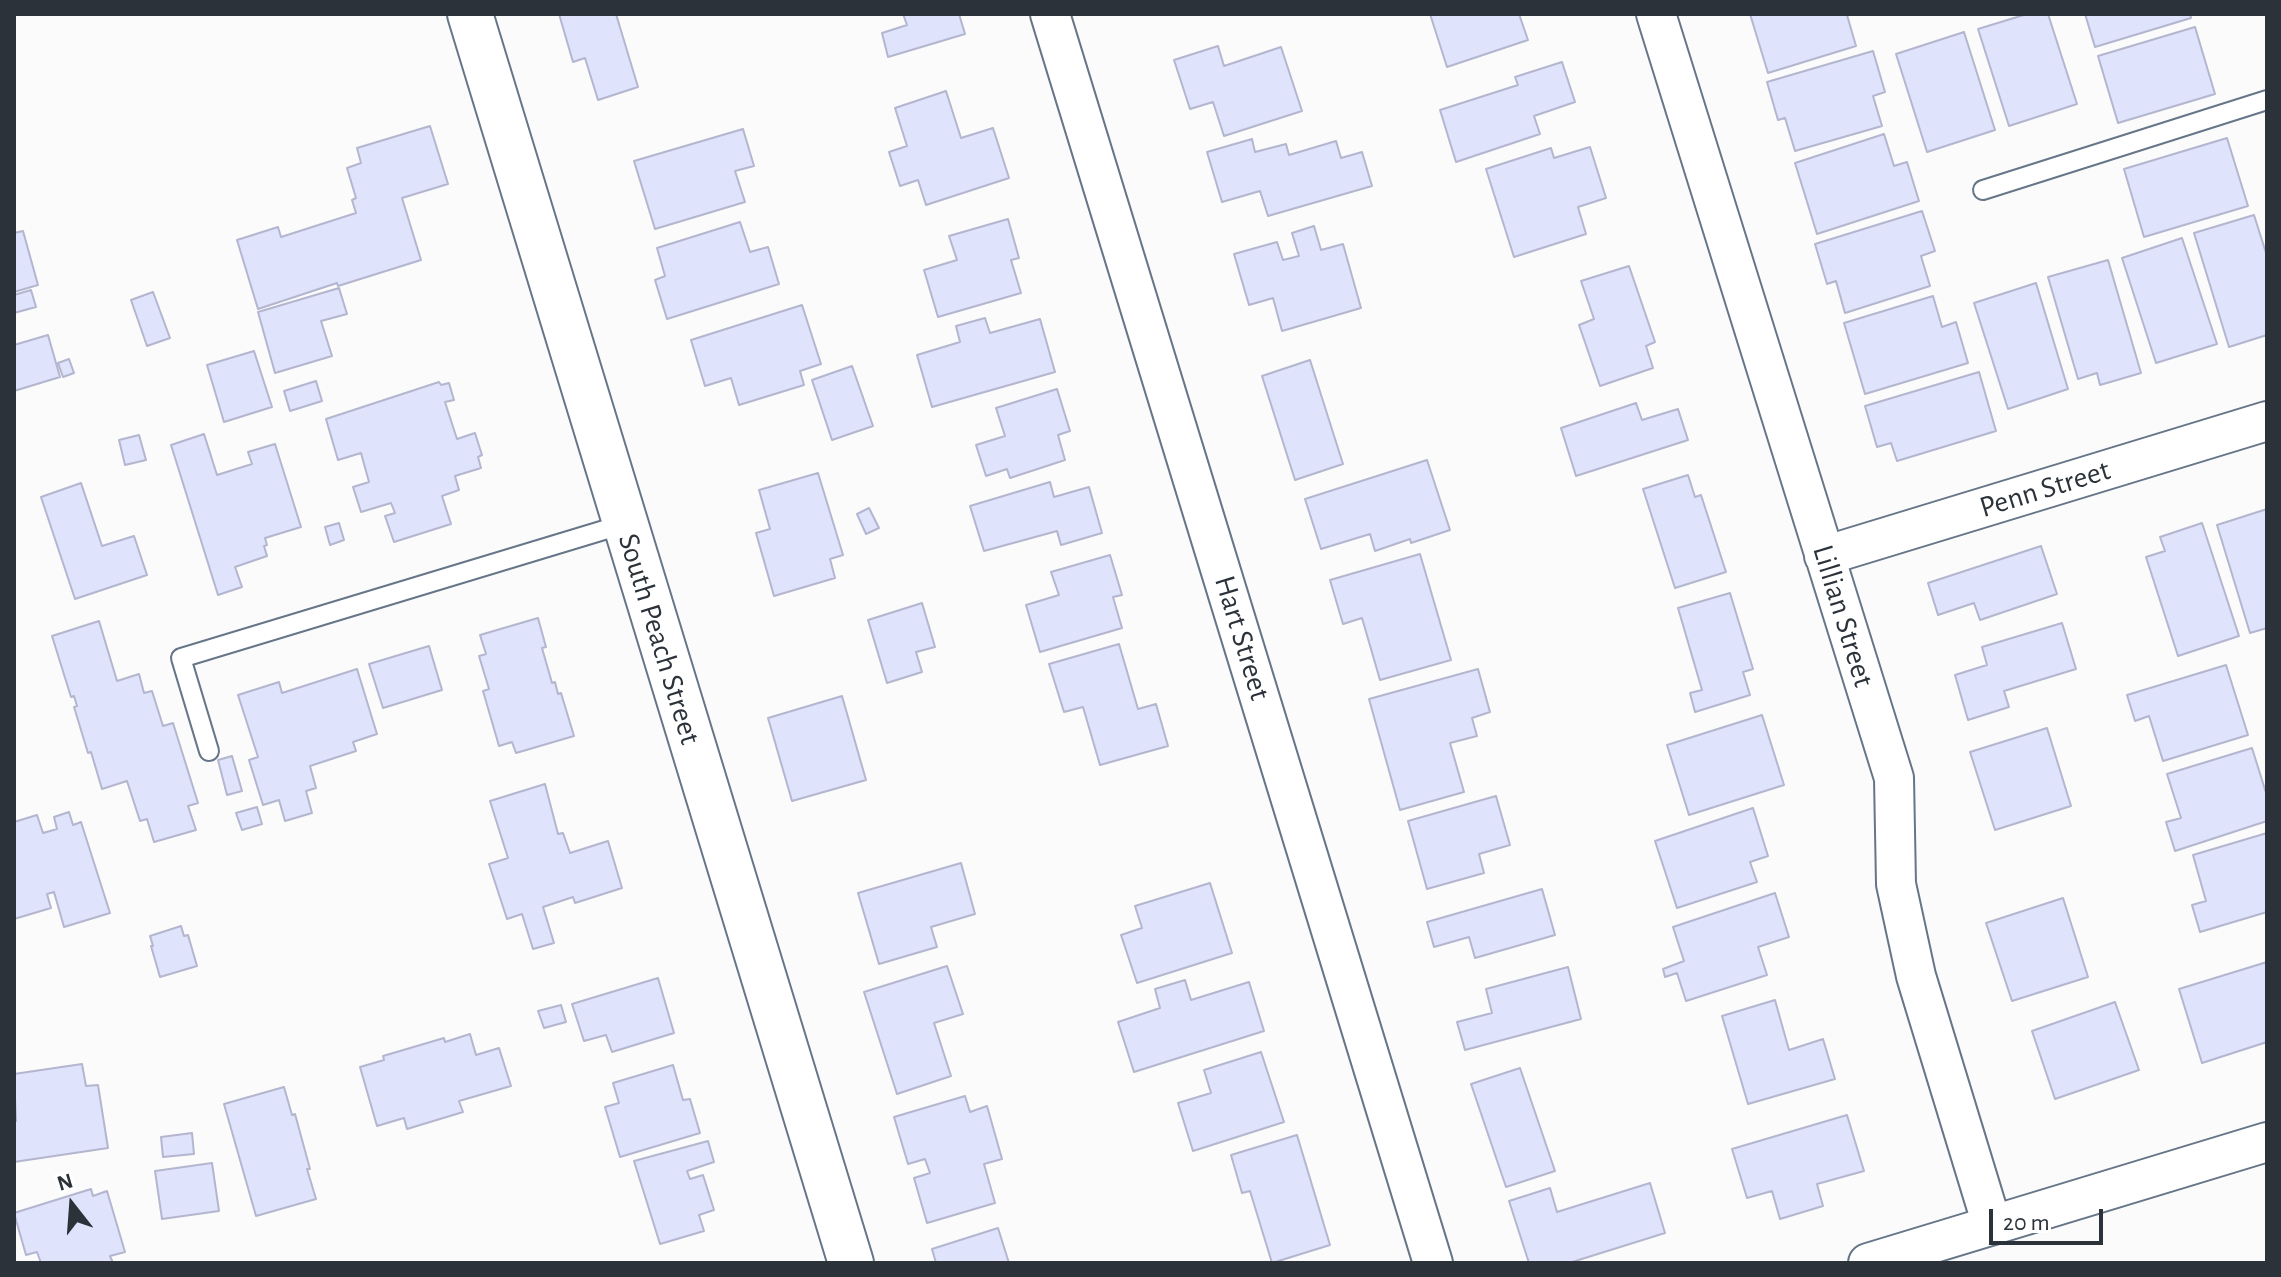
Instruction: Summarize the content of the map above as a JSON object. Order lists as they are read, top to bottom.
{
  "streets": {
    "street": [
      "Penn Street",
      "Lillian Street",
      "Hart Street",
      "South Peach Street"
    ]
  },
  "crossings": [
    ["Penn Street", "Lillian Street"]
  ],
  "scale_bar": "20 m",
  "north": "top"
}
